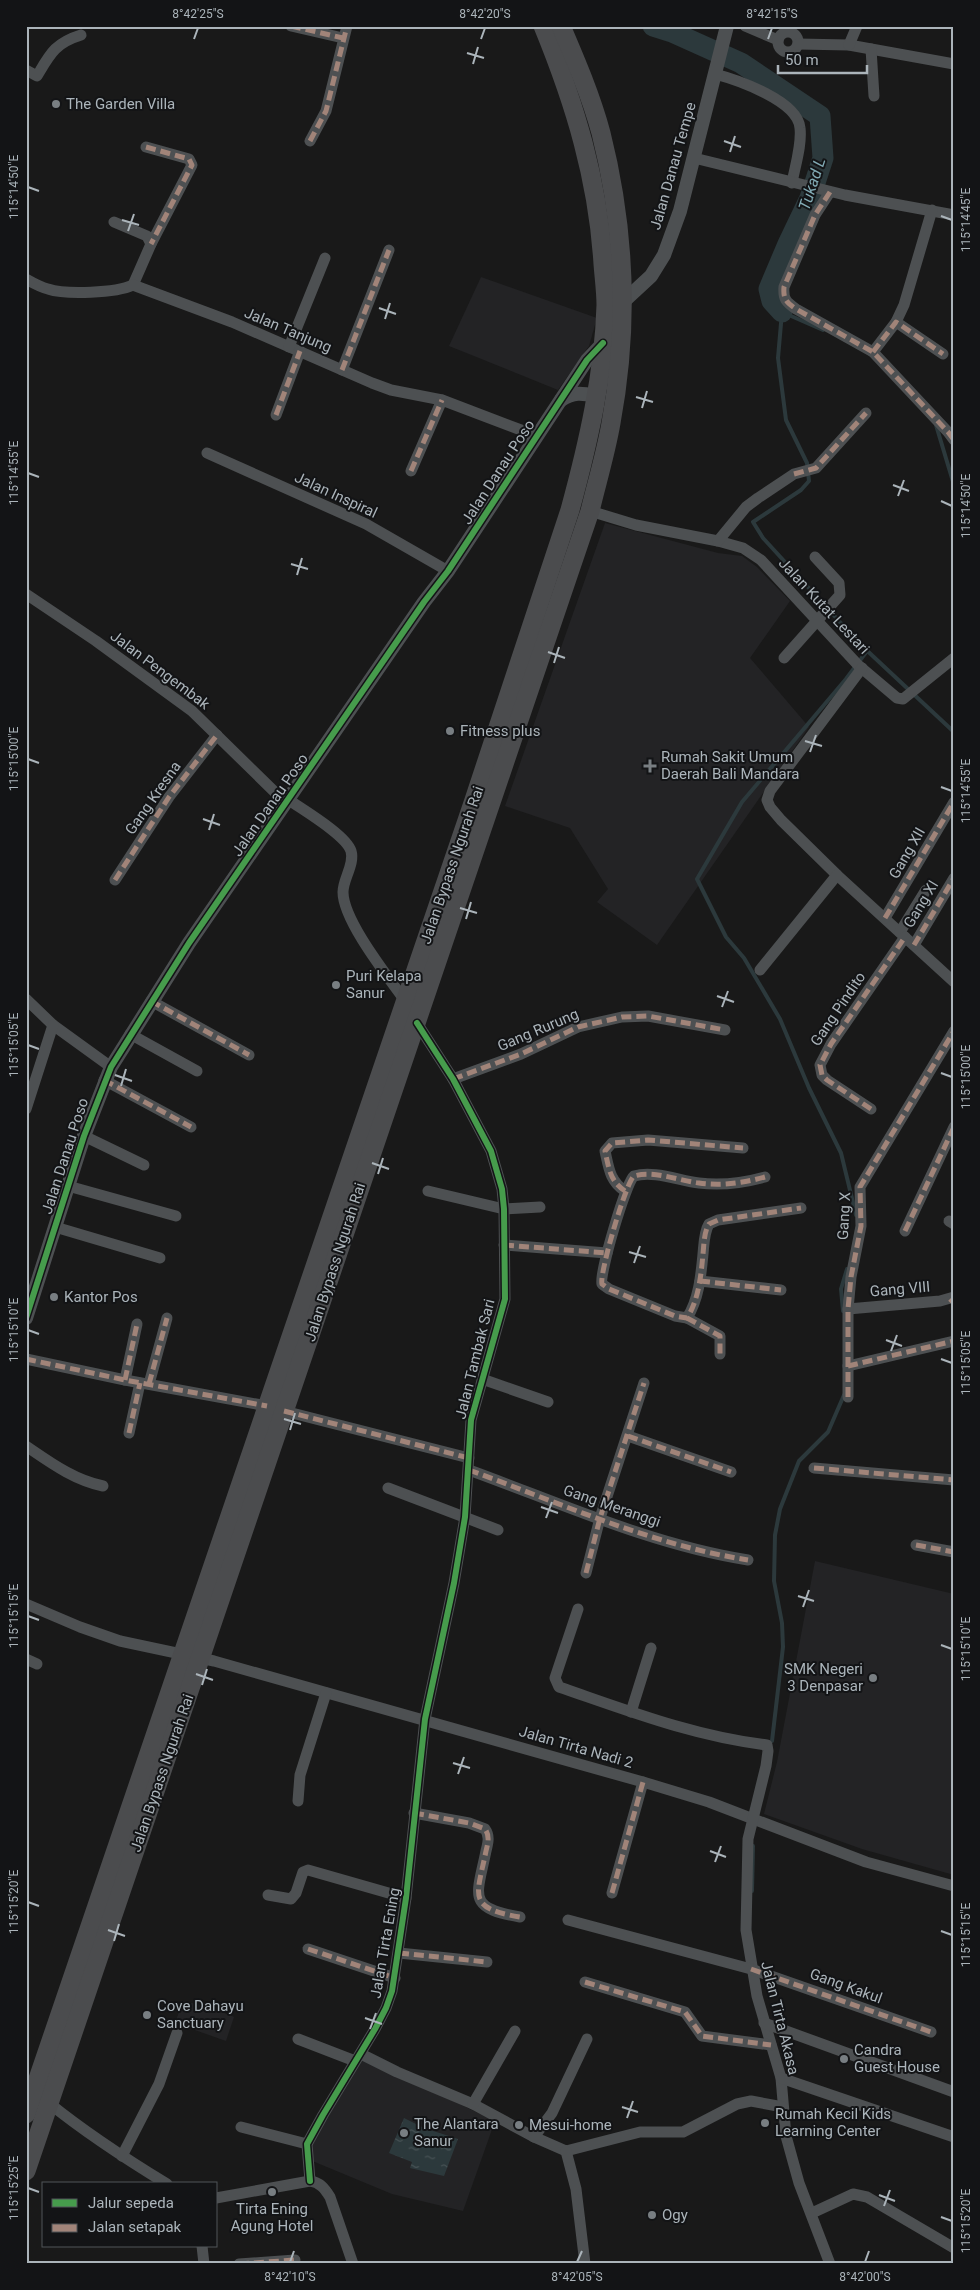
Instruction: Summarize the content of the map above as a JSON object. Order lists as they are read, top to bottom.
{
  "streets": {
    "highway": ["Jalan Bypass Ngurah Rai"],
    "street": [
      "Jalan Danau Tempe",
      "Jalan Tanjung",
      "Jalan Danau Poso",
      "Jalan Inspiral",
      "Jalan Kutat Lestari",
      "Jalan Pengembak",
      "Gang Kresna",
      "Gang XII",
      "Gang XI",
      "Gang Pindito",
      "Gang Rurung",
      "Gang X",
      "Gang VIII",
      "Jalan Tambak Sari",
      "Gang Meranggi",
      "Jalan Tirta Nadi 2",
      "Jalan Tirta Ening",
      "Gang Kakul",
      "Jalan Tirta Akasa"
    ]
  },
  "crossings": [
    ["Jalan Danau Tempe", "Jalan Bypass Ngurah Rai"],
    ["Jalan Tanjung", "Jalan Danau Poso"],
    ["Jalan Danau Poso", "Jalan Inspiral"],
    ["Jalan Danau Poso", "Jalan Pengembak"],
    ["Jalan Danau Poso", "Jalan Bypass Ngurah Rai"],
    ["Jalan Kutat Lestari", "Gang XII"],
    ["Jalan Kutat Lestari", "Jalan Bypass Ngurah Rai"],
    ["Jalan Kutat Lestari", "Gang XI"],
    ["Jalan Kutat Lestari", "Gang Pindito"],
    ["Jalan Pengembak", "Gang Kresna"],
    ["Jalan Pengembak", "Jalan Bypass Ngurah Rai"],
    ["Jalan Bypass Ngurah Rai", "Jalan Tambak Sari"],
    ["Jalan Bypass Ngurah Rai", "Jalan Tirta Nadi 2"],
    ["Gang Rurung", "Jalan Tambak Sari"],
    ["Gang X", "Gang VIII"],
    ["Jalan Tambak Sari", "Gang Meranggi"],
    ["Jalan Tambak Sari", "Jalan Tirta Nadi 2"],
    ["Jalan Tambak Sari", "Jalan Tirta Ening"],
    ["Jalan Tirta Nadi 2", "Jalan Tirta Ening"],
    ["Jalan Tirta Nadi 2", "Jalan Tirta Akasa"],
    ["Gang Kakul", "Jalan Tirta Akasa"]
  ],
  "water": ["Tukad L"],
  "places": {
    "other": [
      "The Garden Villa",
      "Fitness plus",
      "Puri Kelapa Sanur",
      "Kantor Pos",
      "SMK Negeri 3 Denpasar",
      "Cove Dahayu Sanctuary",
      "Candra Guest House",
      "Rumah Kecil Kids Learning Center",
      "Mesui-home",
      "The Alantara Sanur",
      "Tirta Ening Agung Hotel",
      "Ogy"
    ],
    "health": ["Rumah Sakit Umum Daerah Bali Mandara"]
  },
  "legend": ["Jalur sepeda", "Jalan setapak"],
  "scale_bar": "50 m",
  "coordinates": [
    "8°42'25\"S",
    "8°42'20\"S",
    "8°42'15\"S",
    "115°14'50\"E",
    "115°14'45\"E",
    "115°14'55\"E",
    "115°15'00\"E",
    "115°15'05\"E",
    "115°15'10\"E",
    "115°15'15\"E",
    "115°15'20\"E",
    "115°15'25\"E",
    "8°42'10\"S",
    "8°42'05\"S",
    "8°42'00\"S"
  ]
}
